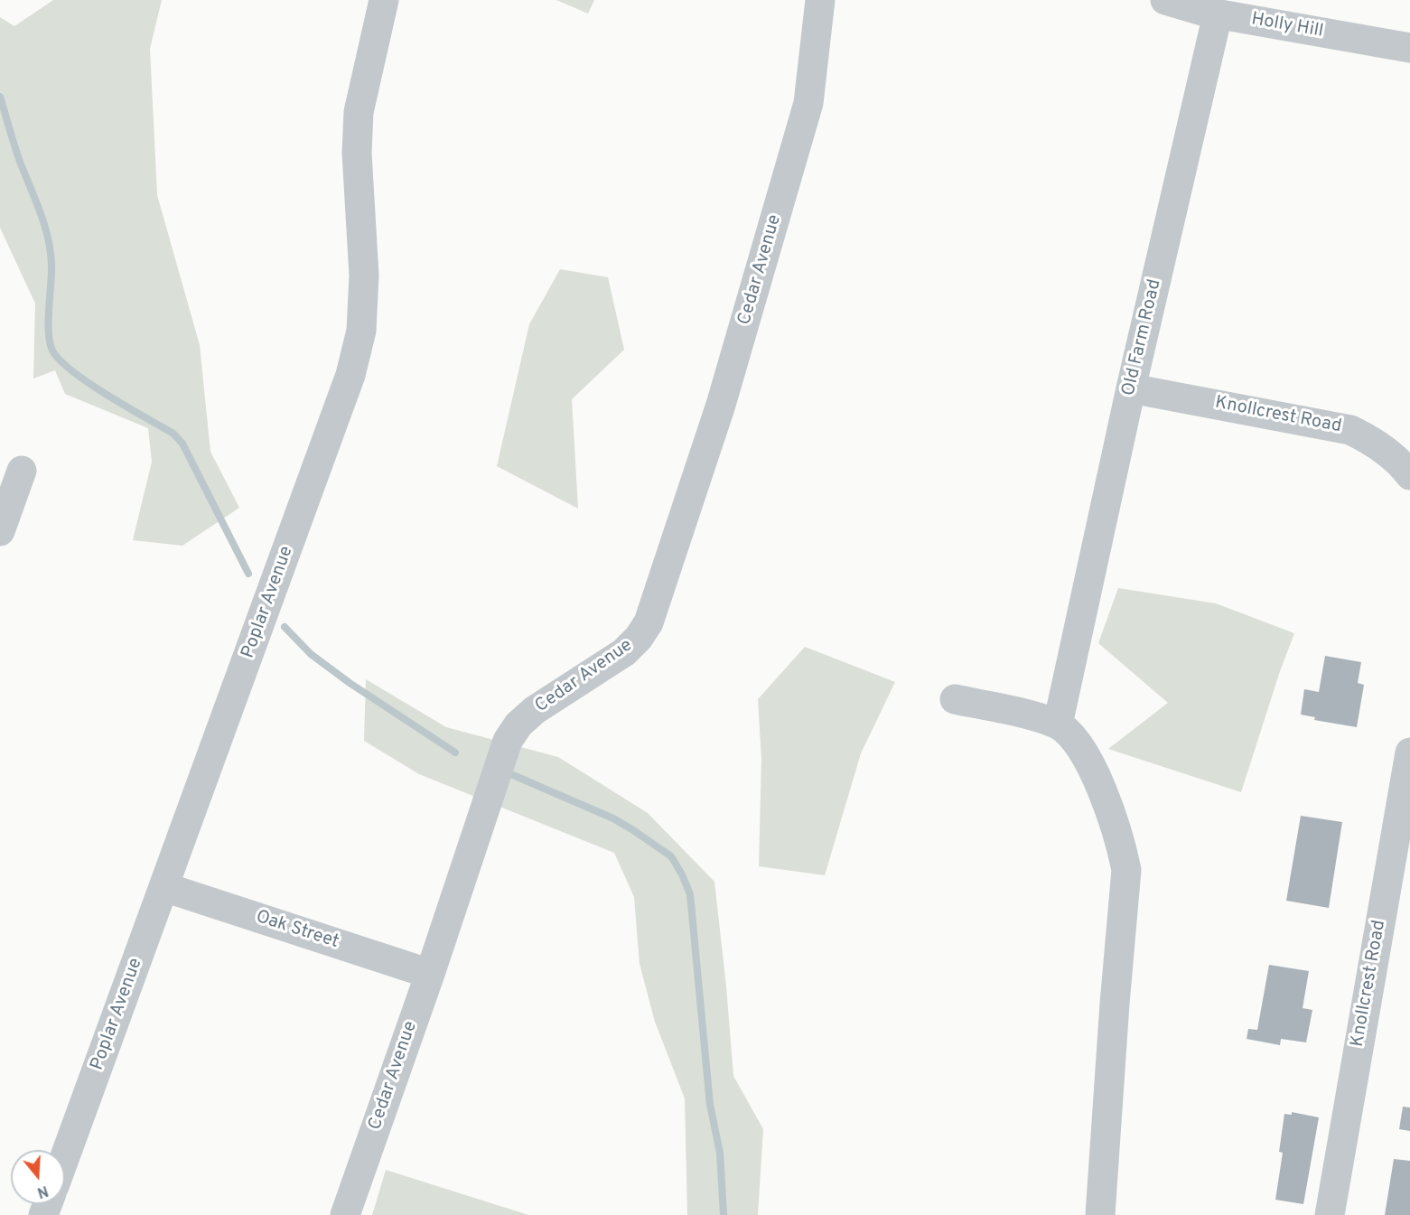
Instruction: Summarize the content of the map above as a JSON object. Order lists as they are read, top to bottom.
{
  "streets": {
    "street": [
      "Holly Hill",
      "Cedar Avenue",
      "Old Farm Road",
      "Knollcrest Road",
      "Poplar Avenue",
      "Oak Street"
    ]
  },
  "crossings": [
    ["Holly Hill", "Old Farm Road"],
    ["Cedar Avenue", "Oak Street"],
    ["Old Farm Road", "Knollcrest Road"],
    ["Poplar Avenue", "Oak Street"]
  ],
  "north": "bottom"
}
